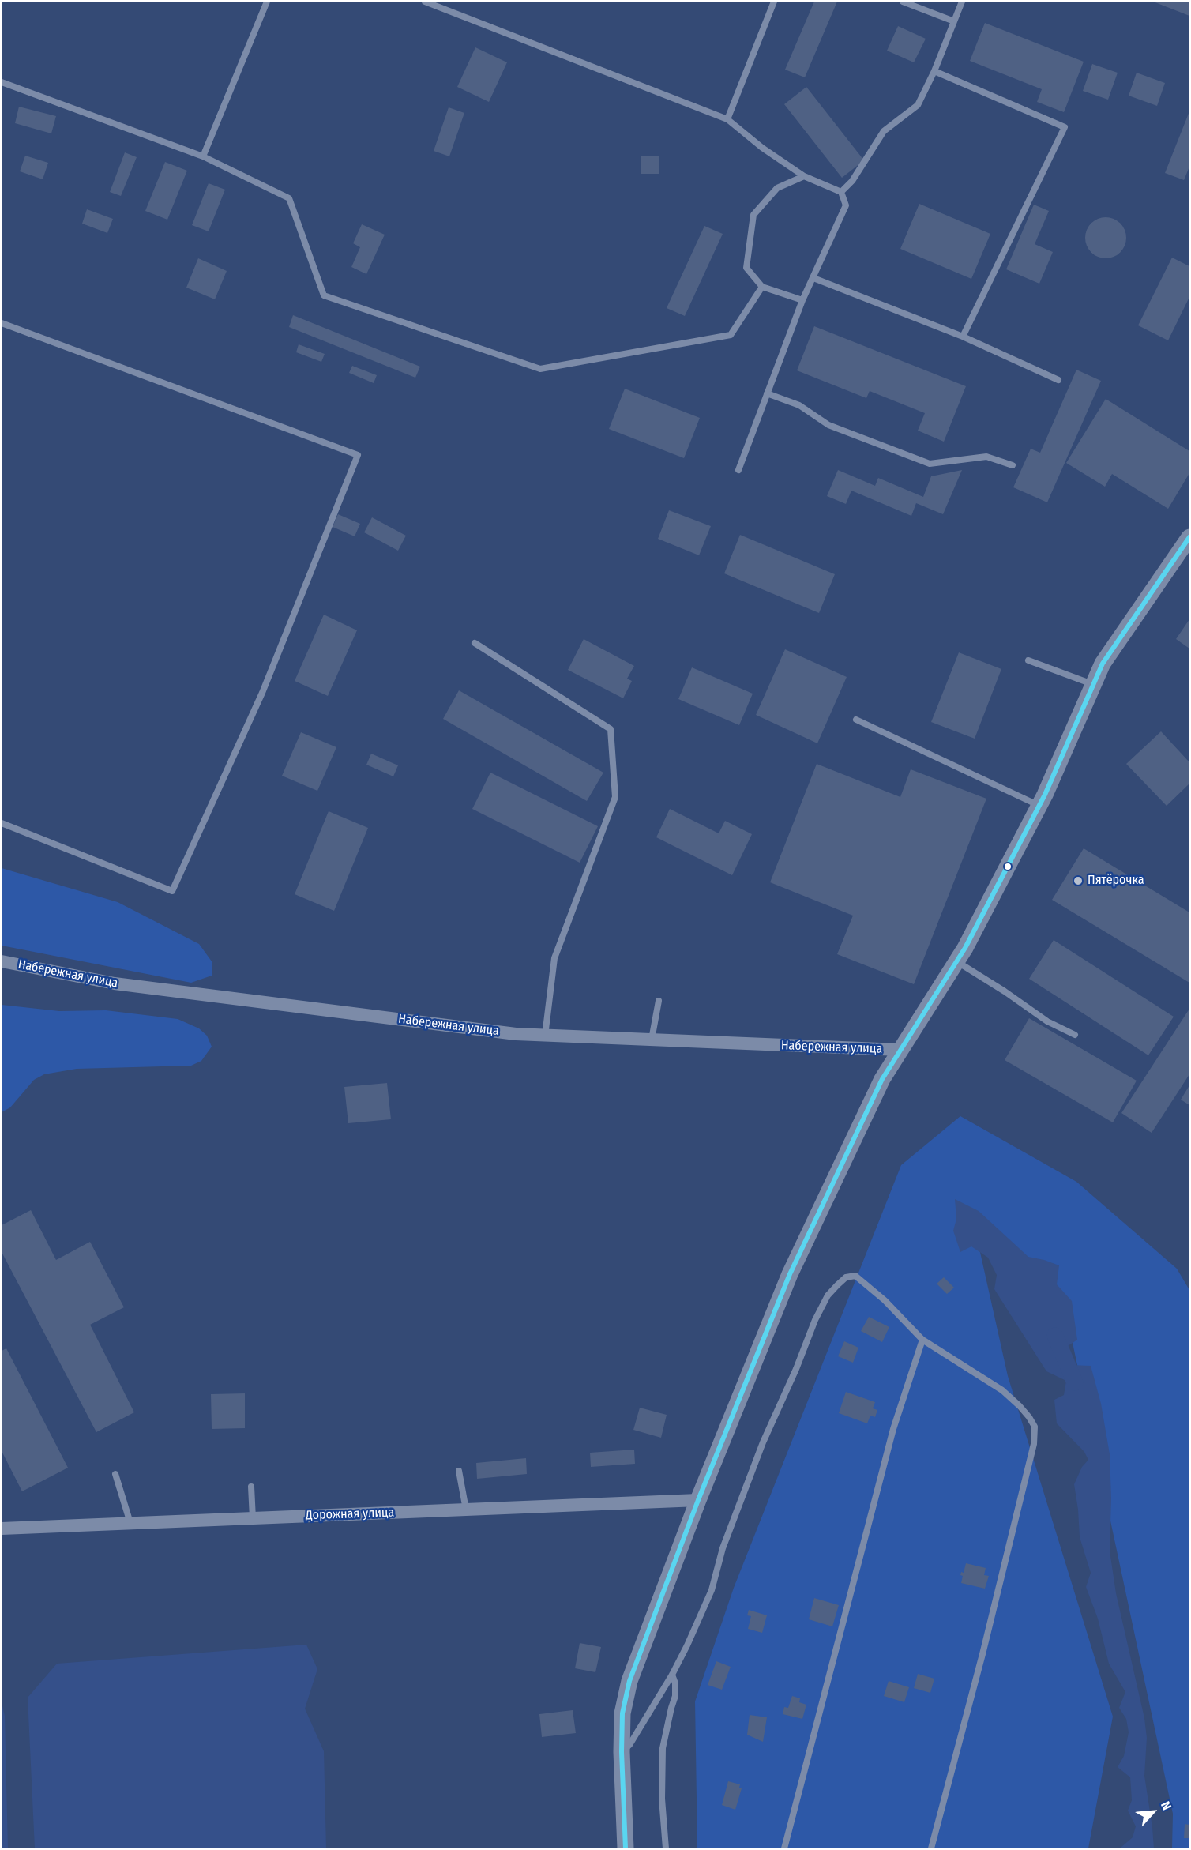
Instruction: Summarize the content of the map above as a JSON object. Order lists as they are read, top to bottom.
{
  "streets": {
    "street": ["Набережная улица", "Дорожная улица"]
  },
  "places": ["Пятёрочка"],
  "north": "top right"
}
